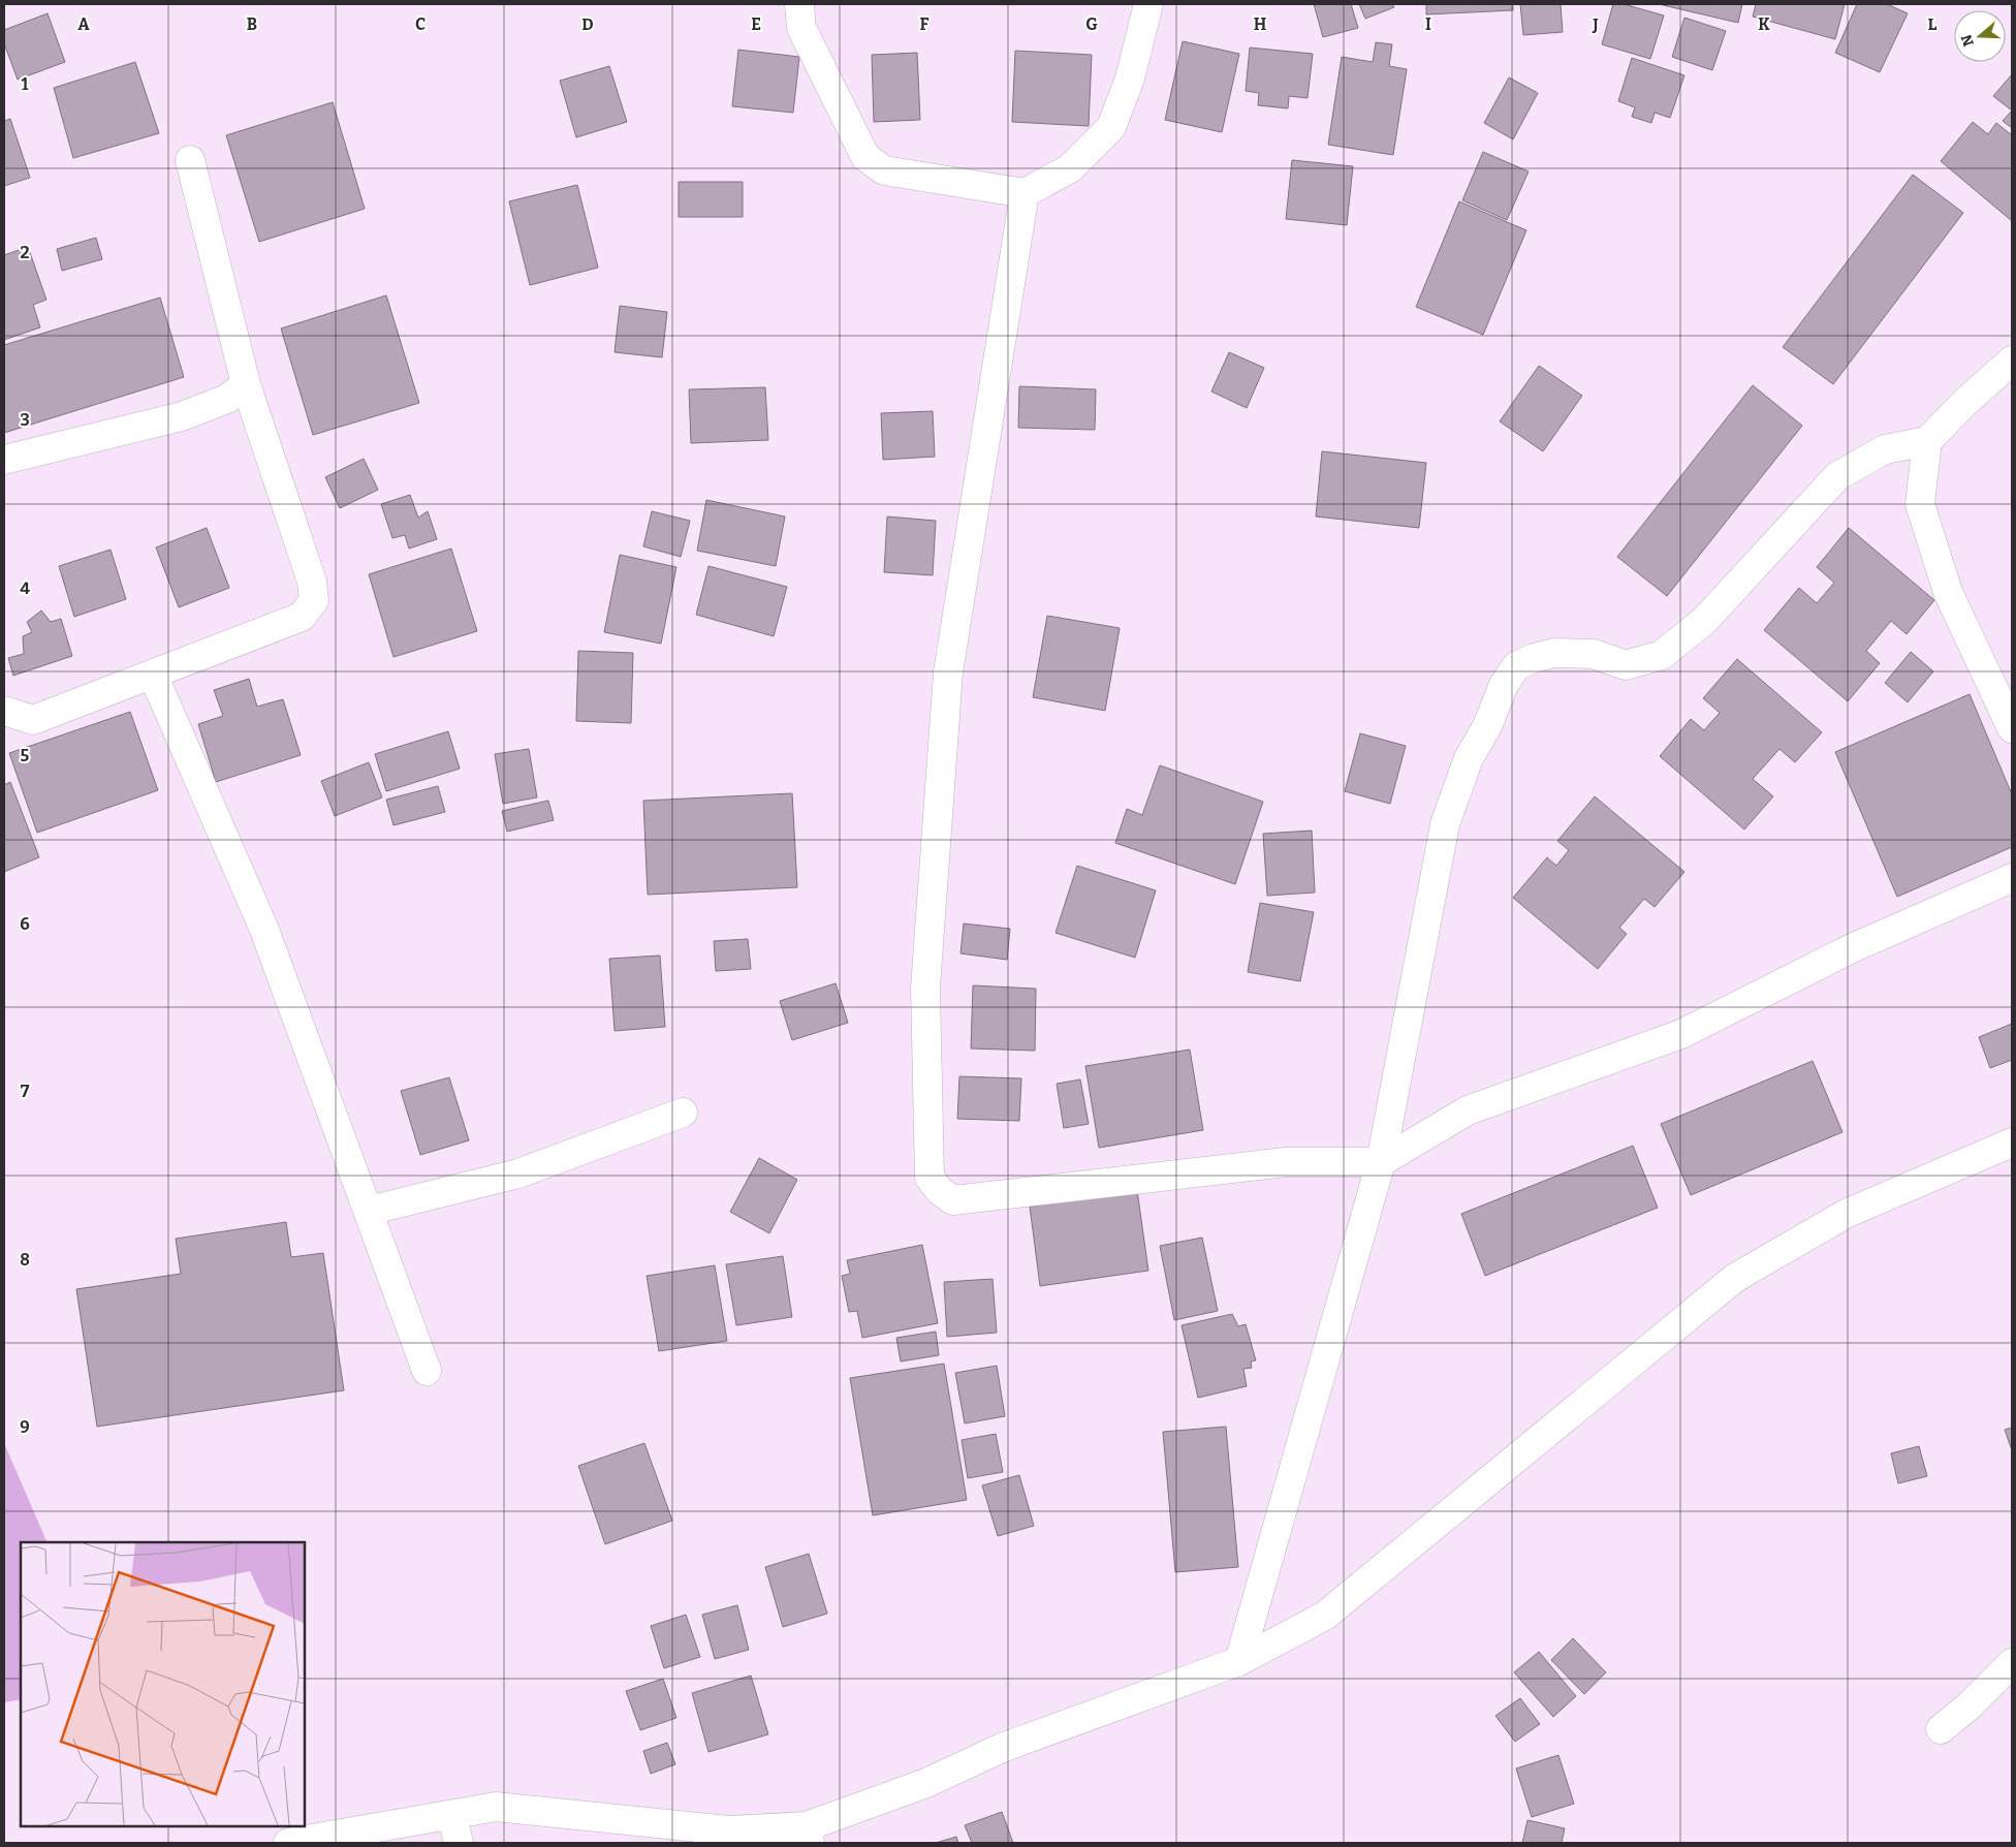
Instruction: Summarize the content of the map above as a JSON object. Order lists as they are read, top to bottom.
{
  "north": "left",
  "grid": {
    "columns": [
      "A",
      "B",
      "C",
      "D",
      "E",
      "F",
      "G",
      "H",
      "I",
      "J",
      "K",
      "L"
    ],
    "rows": [
      "1",
      "2",
      "3",
      "4",
      "5",
      "6",
      "7",
      "8",
      "9"
    ]
  }
}
